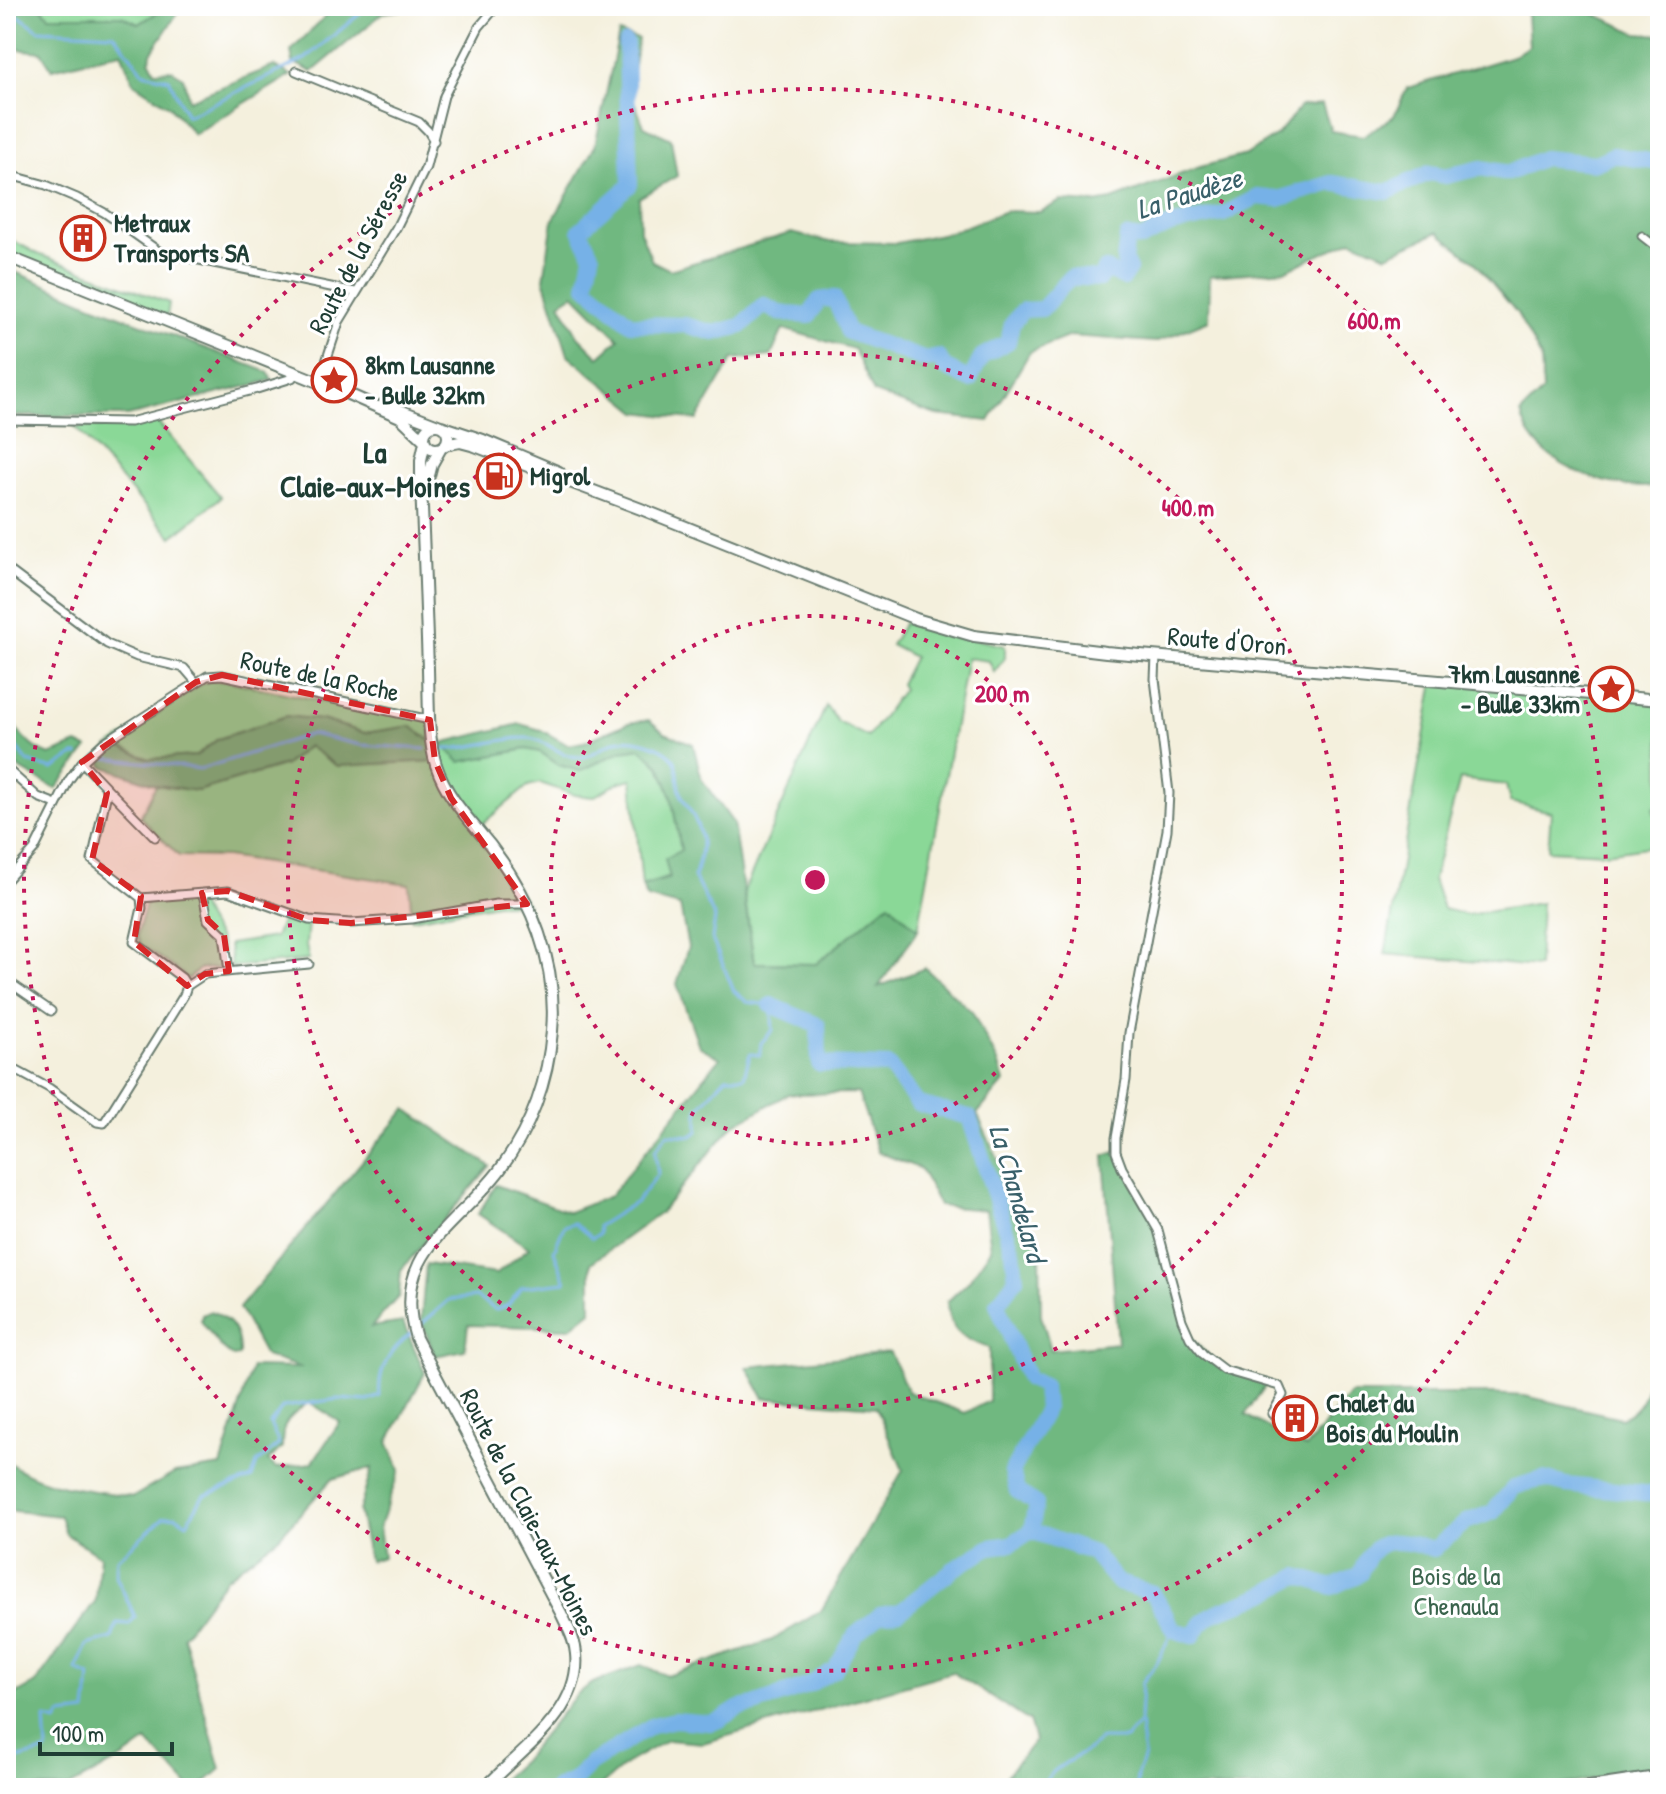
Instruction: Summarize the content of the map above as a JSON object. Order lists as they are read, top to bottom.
{
  "streets": {
    "main road": ["Route d'Oron", "Route de la Claie-aux-Moines"],
    "street": ["Route de la Séresse", "Route de la Roche"]
  },
  "districts": ["La Claie-aux-Moines"],
  "water": ["La Paudèze", "La Chandelard"],
  "parks": ["Bois de la Chenaula"],
  "places": {
    "building": ["Metraux Transports SA", "Chalet du Bois du Moulin"],
    "place": ["8km Lausanne - Bulle 32km", "7km Lausanne - Bulle 33km"],
    "fuel station": ["Migrol"]
  },
  "scale_bar": "100 m",
  "rings": ["600 m", "400 m", "200 m"]
}
